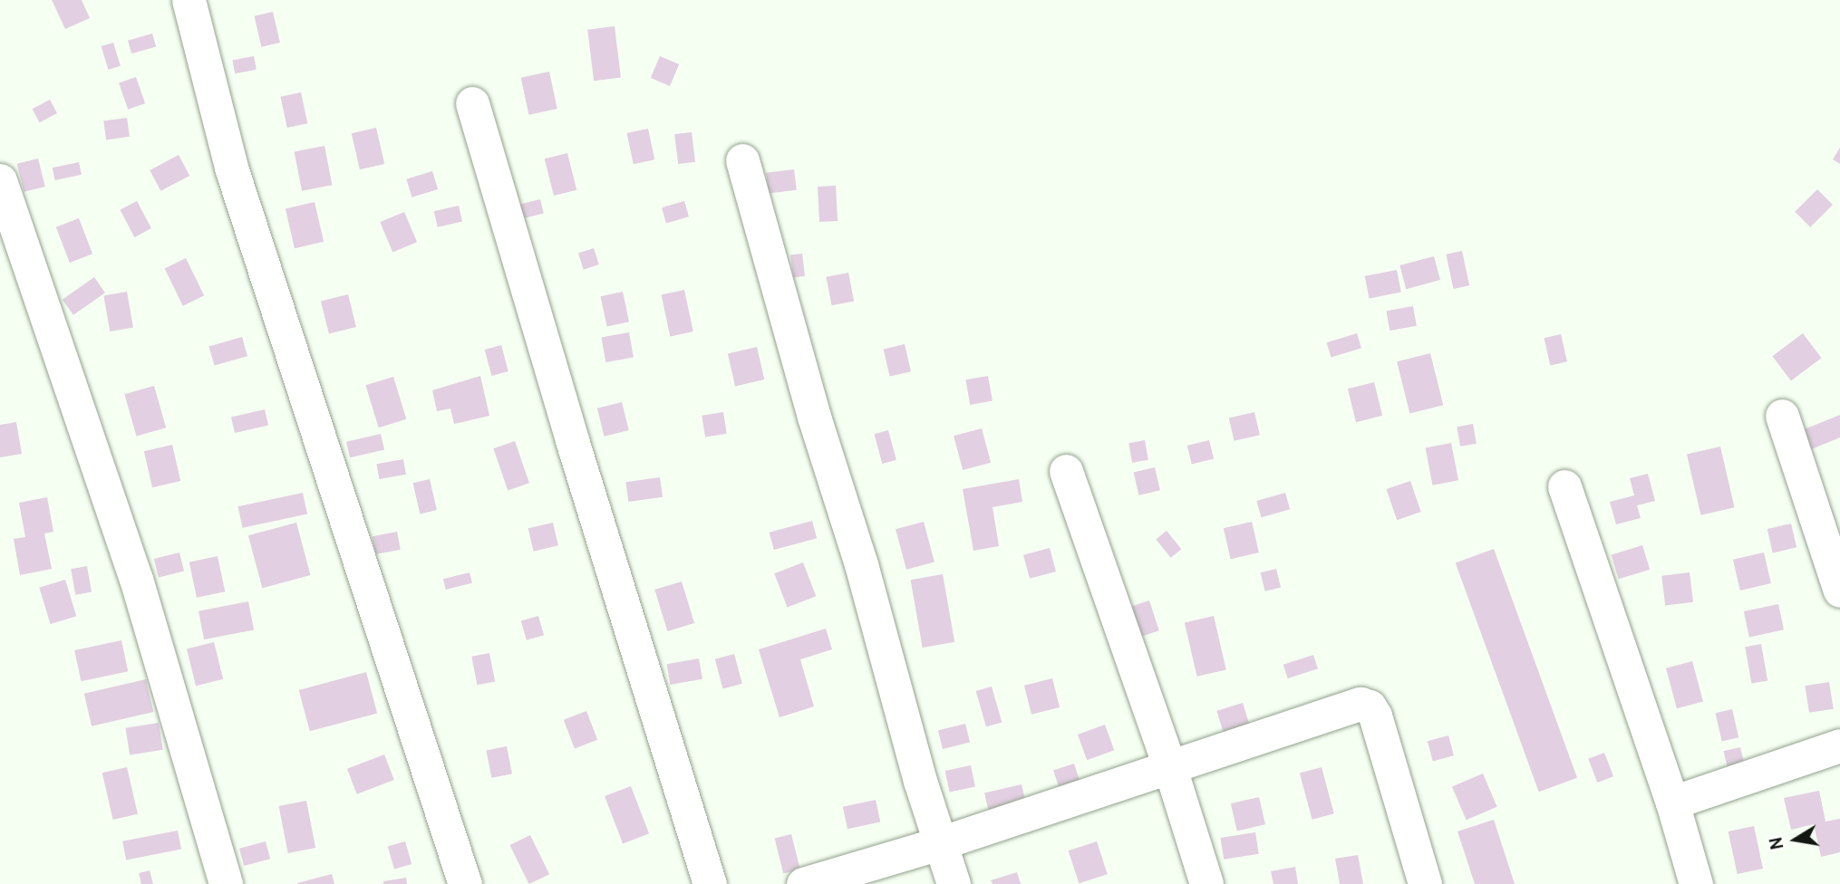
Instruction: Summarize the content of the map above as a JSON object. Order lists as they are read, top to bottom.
{
  "north": "left"
}
